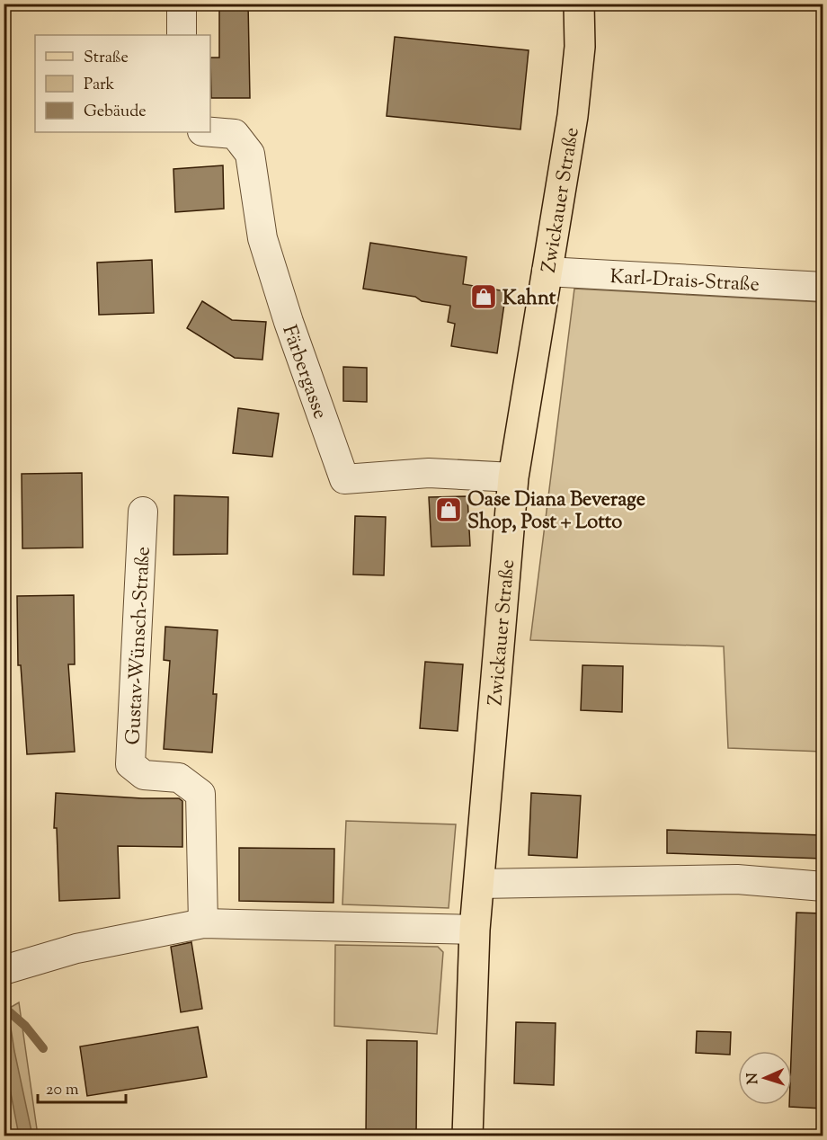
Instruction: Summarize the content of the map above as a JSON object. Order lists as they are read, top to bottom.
{
  "streets": {
    "main road": ["Zwickauer Straße"],
    "street": ["Karl-Drais-Straße", "Färbergasse", "Gustav-Wünsch-Straße"]
  },
  "crossings": [
    ["Zwickauer Straße", "Karl-Drais-Straße"],
    ["Zwickauer Straße", "Färbergasse"]
  ],
  "places": {
    "shop": ["Kahnt", "Oase Diana Beverage Shop, Post + Lotto"]
  },
  "legend": ["Straße", "Park", "Gebäude"],
  "scale_bar": "20 m",
  "north": "left"
}
